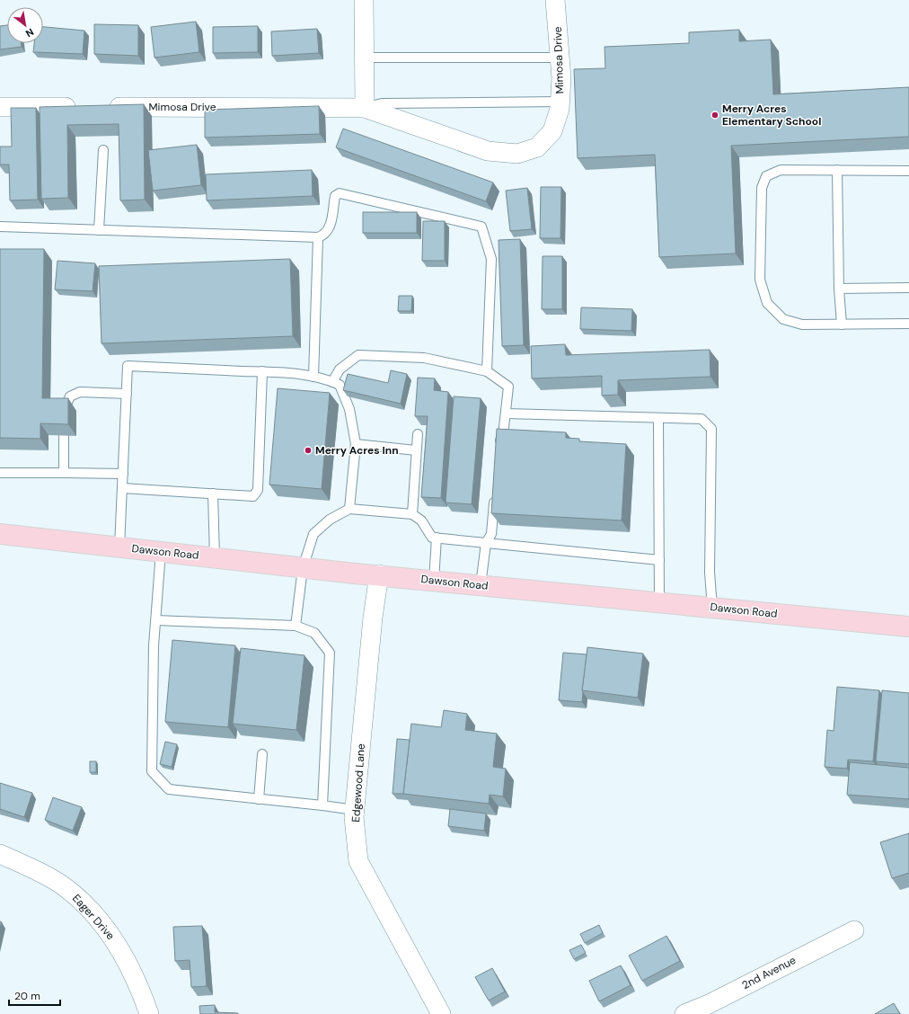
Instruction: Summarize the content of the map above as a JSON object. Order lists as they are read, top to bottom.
{
  "streets": {
    "main road": ["Dawson Road"],
    "street": [
      "Mimosa Drive",
      "Edgewood Lane",
      "Eager Drive",
      "2nd Avenue"
    ]
  },
  "crossings": [
    ["Dawson Road", "Edgewood Lane"]
  ],
  "places": ["Merry Acres Elementary School", "Merry Acres Inn"],
  "scale_bar": "20 m",
  "north": "bottom right"
}
